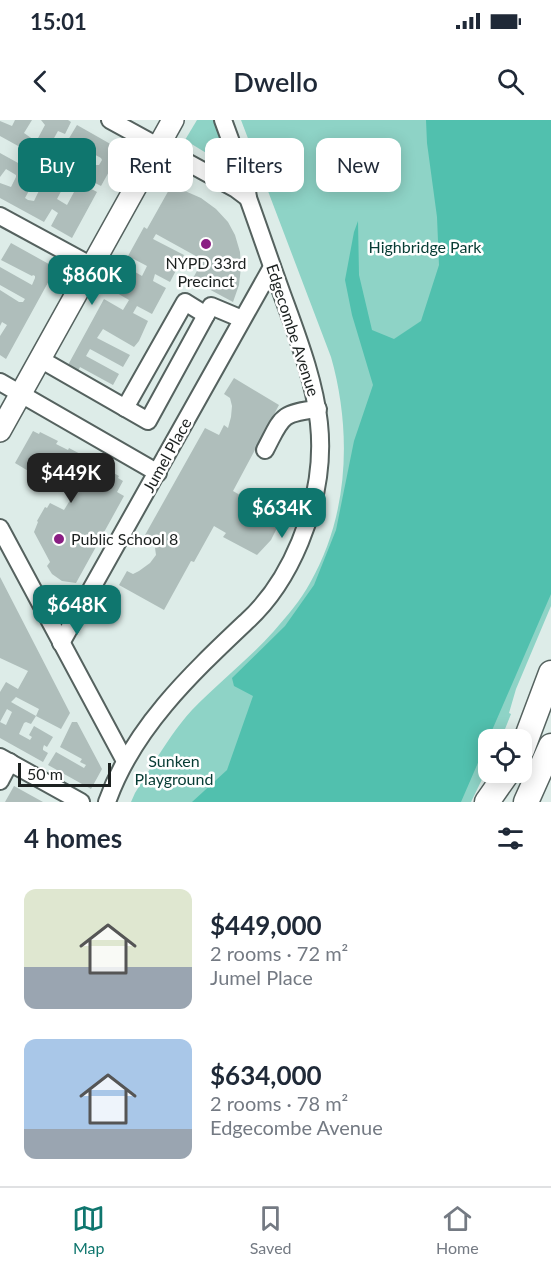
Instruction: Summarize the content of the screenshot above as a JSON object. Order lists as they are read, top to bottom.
{
  "streets": {
    "street": ["Edgecombe Avenue", "Jumel Place"]
  },
  "crossings": [
    ["Edgecombe Avenue", "Jumel Place"]
  ],
  "parks": ["Highbridge Park", "Sunken Playground"],
  "places": ["NYPD 33rd Precinct", "Public School 8"],
  "scale_bar": "50 m",
  "page": {
    "status": "15:01",
    "header": "Dwello",
    "chip": [
      "Buy",
      "Rent",
      "Filters",
      "New"
    ],
    "price": [
      "$860K",
      "$449K",
      "$634K",
      "$648K"
    ],
    "scale": "50 m",
    "heading": "4 homes",
    "list": [
      {
        "name": "$449,000",
        "note": "2 rooms · 72 m² · Jumel Place"
      },
      {
        "name": "$634,000",
        "note": "2 rooms · 78 m² · Edgecombe Avenue"
      }
    ],
    "tabs": ["Map", "Saved", "Home"]
  }
}
